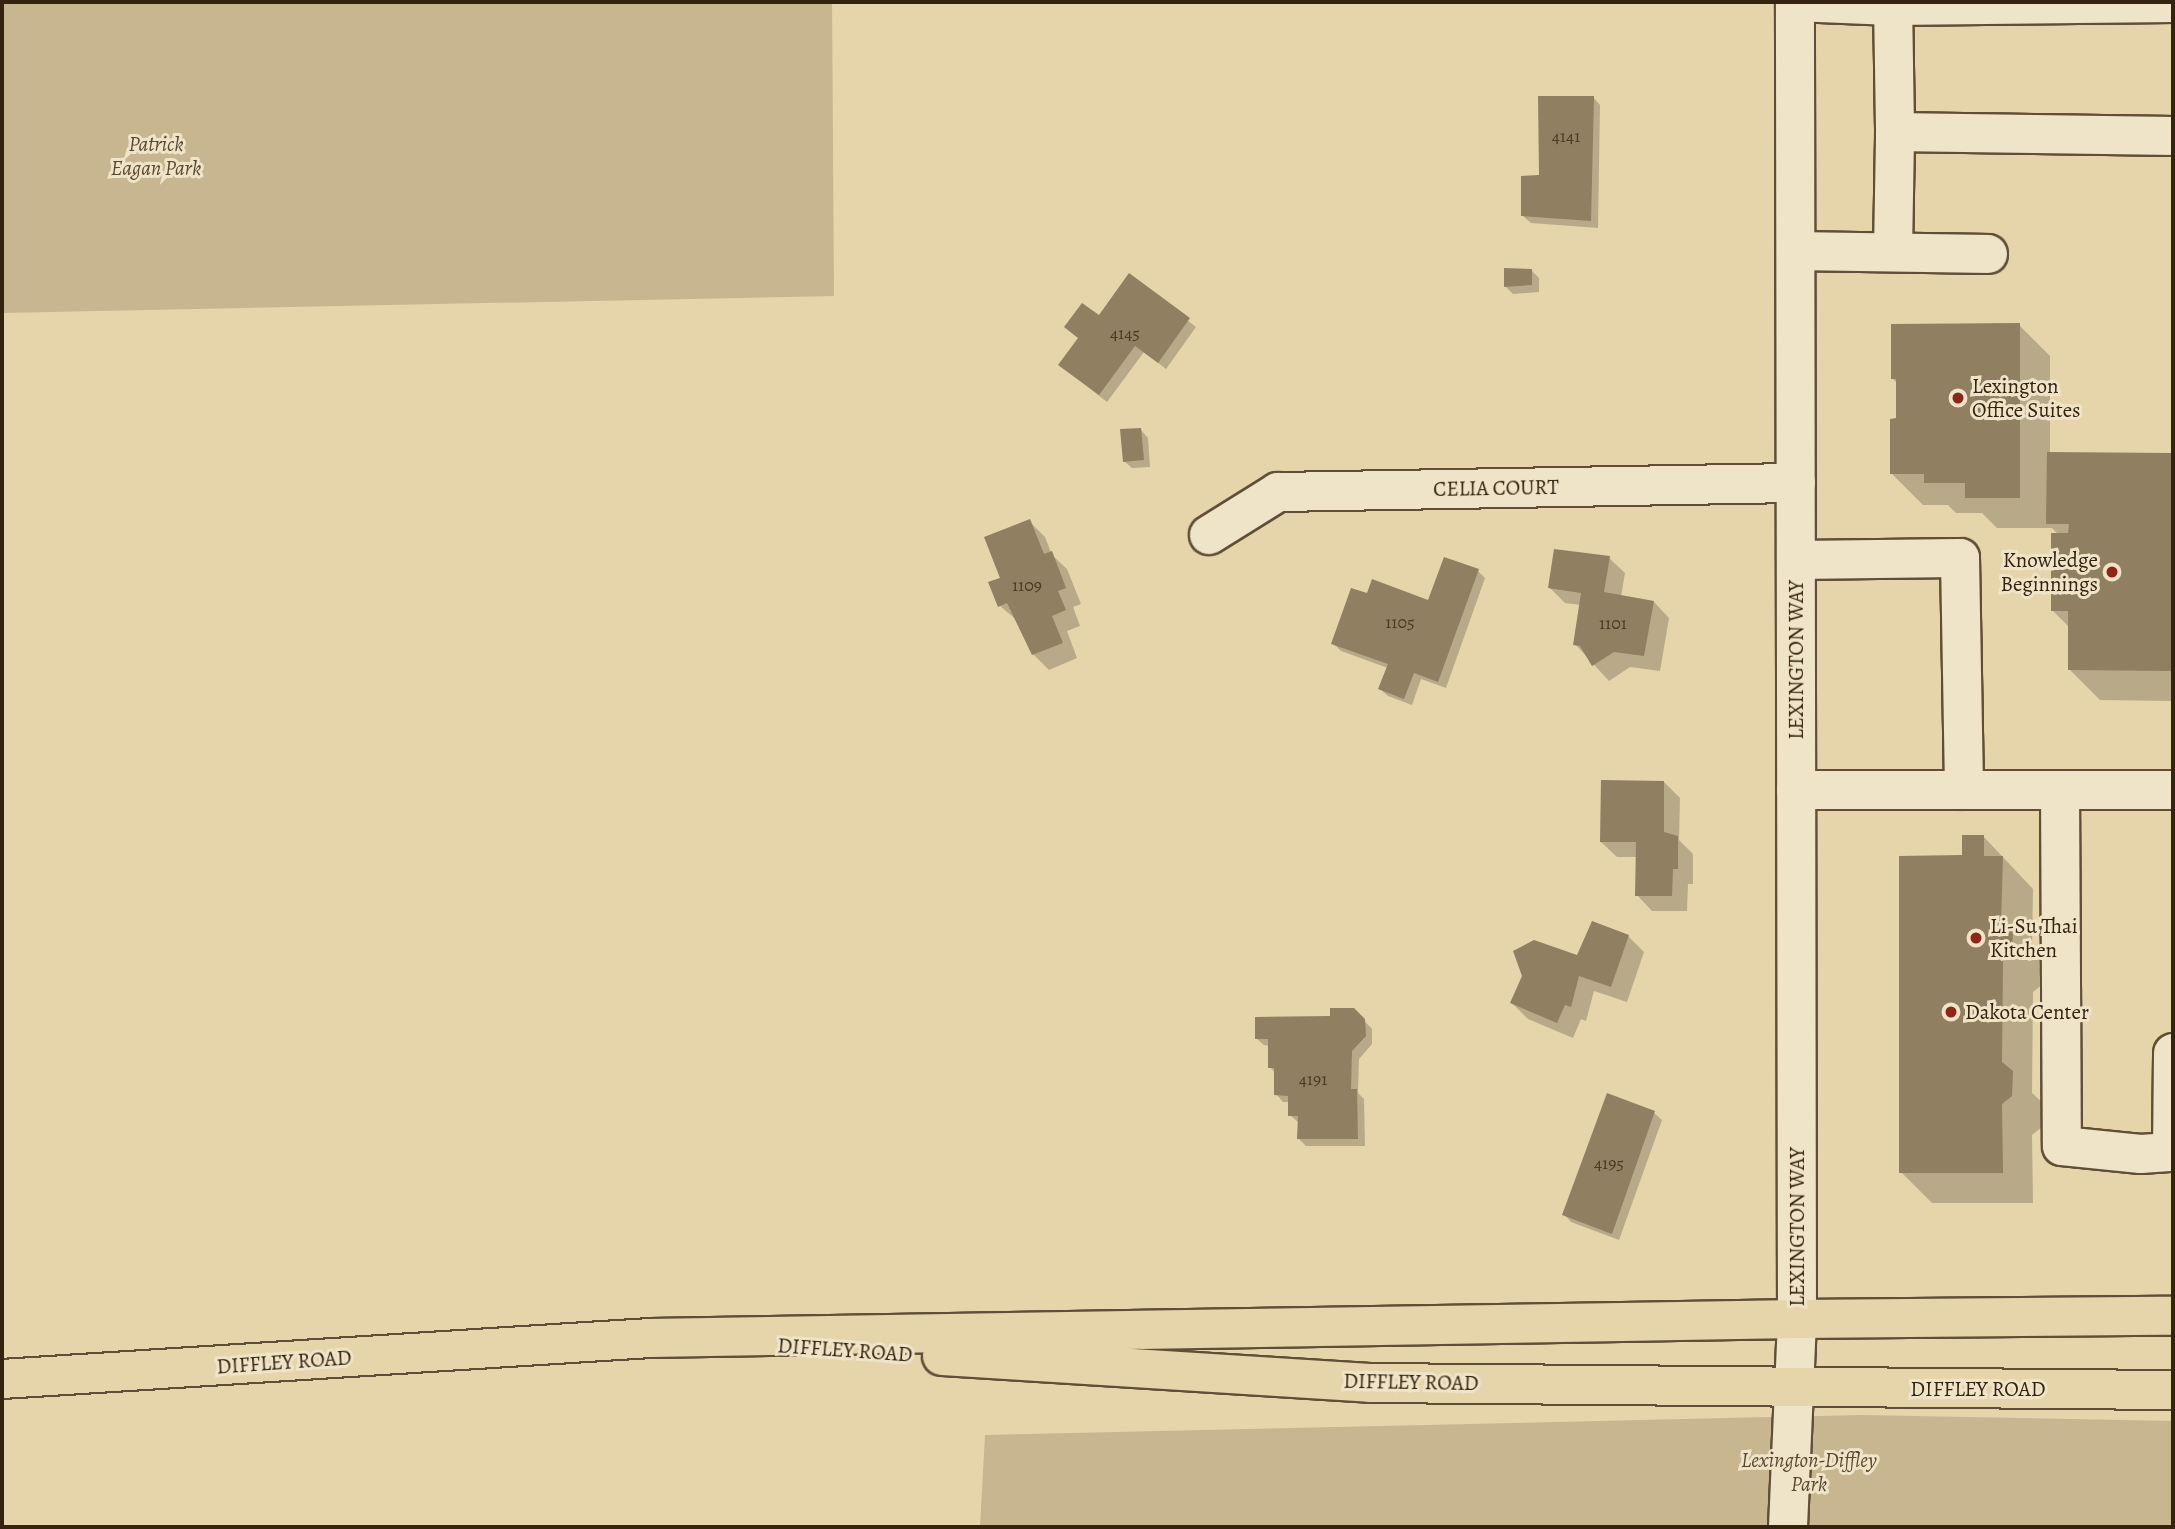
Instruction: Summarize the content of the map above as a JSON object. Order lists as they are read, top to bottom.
{
  "streets": {
    "main road": ["DIFFLEY ROAD"],
    "street": ["CELIA COURT", "LEXINGTON WAY"]
  },
  "crossings": [
    ["CELIA COURT", "LEXINGTON WAY"],
    ["LEXINGTON WAY", "DIFFLEY ROAD"]
  ],
  "parks": ["Patrick Eagan Park", "Lexington-Diffley Park"],
  "places": [
    "Lexington Office Suites",
    "Knowledge Beginnings",
    "Li-Su Thai Kitchen",
    "Dakota Center"
  ],
  "house_numbers": [
    "4141",
    "4145",
    "1109",
    "1105",
    "1101",
    "4191",
    "4195"
  ]
}
